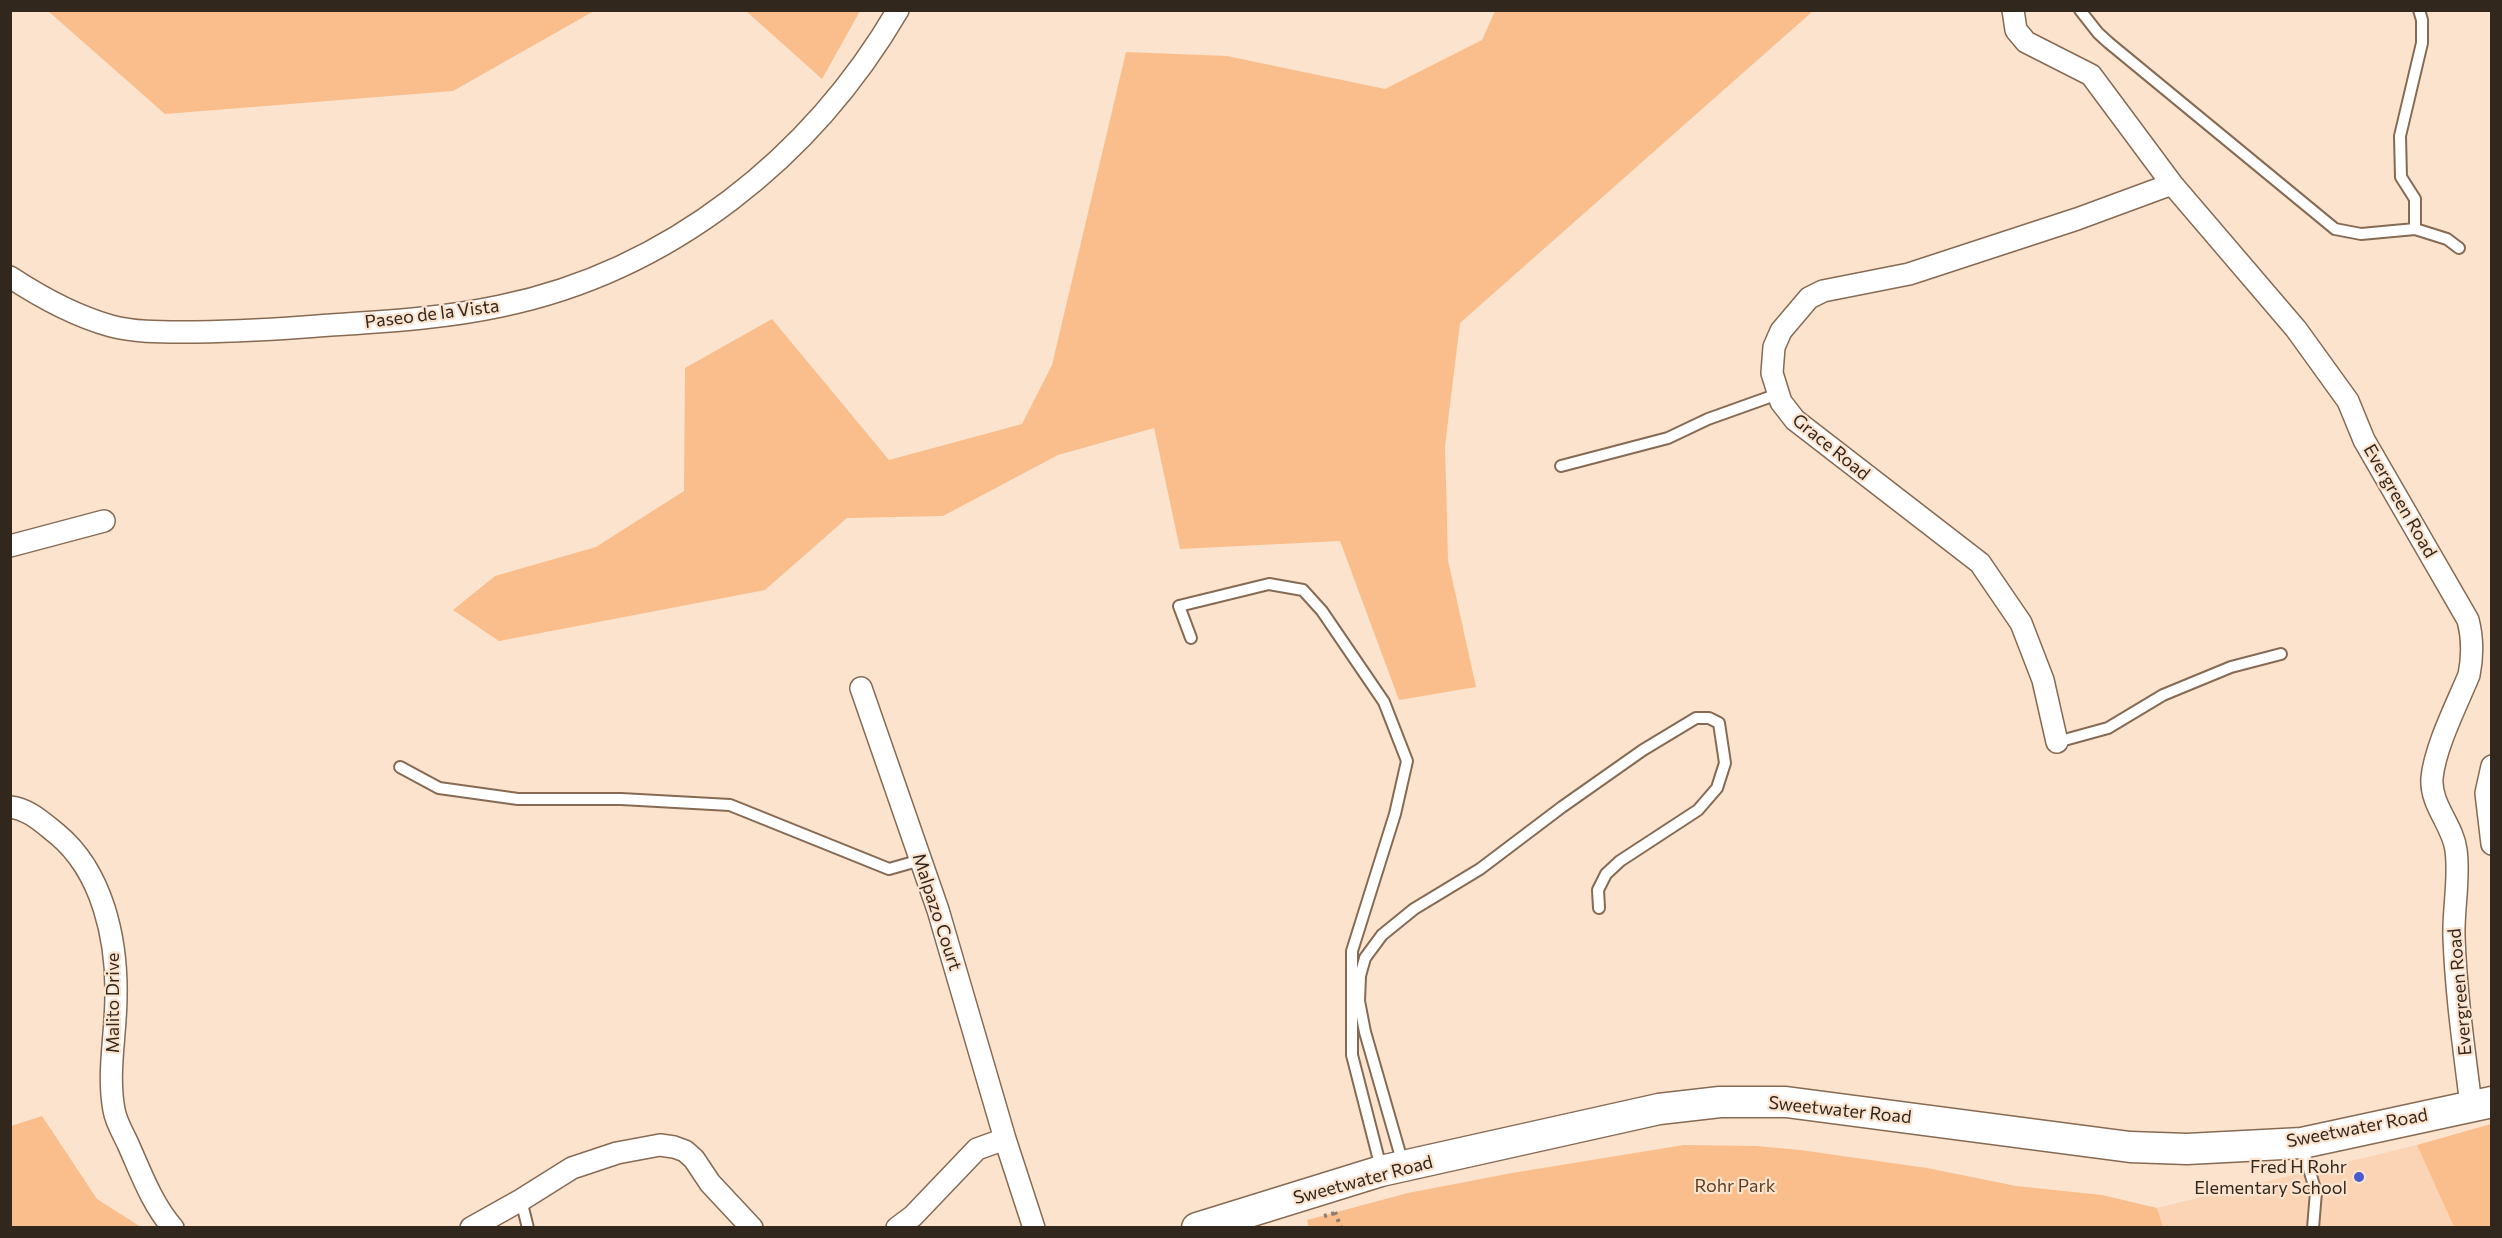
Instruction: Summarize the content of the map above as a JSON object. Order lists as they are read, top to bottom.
{
  "streets": {
    "main road": ["Sweetwater Road"],
    "street": [
      "Paseo de la Vista",
      "Grace Road",
      "Evergreen Road",
      "Malpazo Court",
      "Malito Drive"
    ]
  },
  "crossings": [
    ["Grace Road", "Evergreen Road"],
    ["Evergreen Road", "Sweetwater Road"]
  ],
  "parks": ["Rohr Park"],
  "places": ["Fred H Rohr Elementary School"]
}
